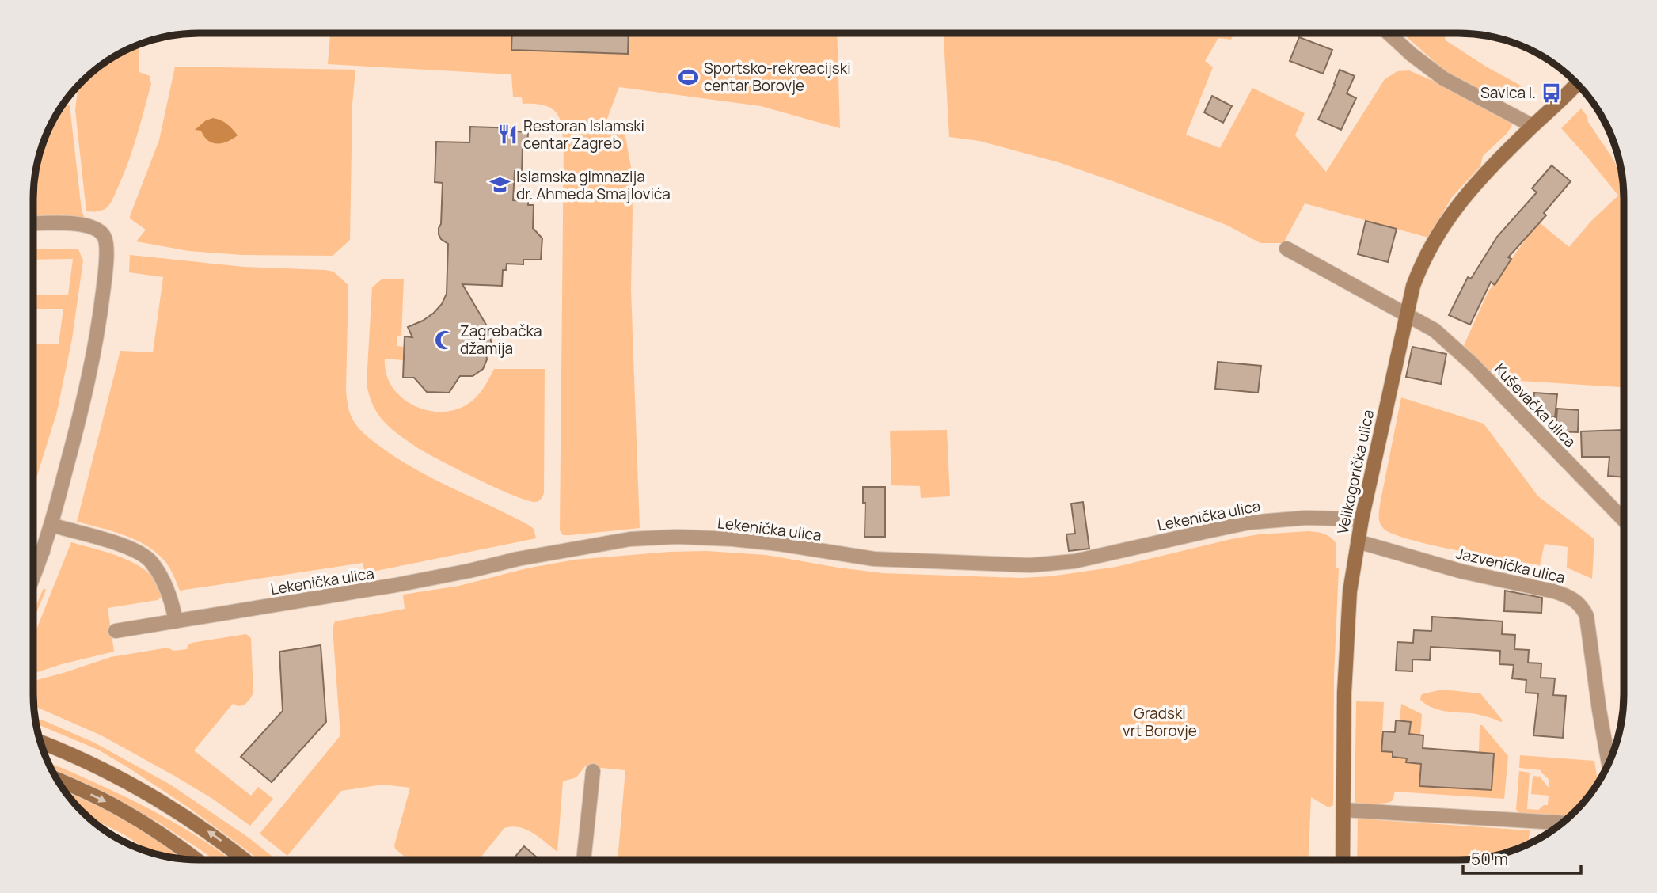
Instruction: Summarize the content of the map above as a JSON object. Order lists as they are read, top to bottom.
{
  "streets": {
    "street": [
      "Kuševačka ulica",
      "Velikogorička ulica",
      "Lekenička ulica",
      "Jazvenička ulica"
    ]
  },
  "crossings": [
    ["Kuševačka ulica", "Velikogorička ulica"],
    ["Velikogorička ulica", "Lekenička ulica"],
    ["Velikogorička ulica", "Jazvenička ulica"]
  ],
  "parks": ["Gradski vrt Borovje"],
  "places": {
    "sports": ["Sportsko-rekreacijski centar Borovje"],
    "bus stop": ["Savica I."],
    "restaurant": ["Restoran Islamski centar Zagreb"],
    "school or university": ["Islamska gimnazija dr. Ahmeda Smajlovića"],
    "mosque": ["Zagrebačka džamija"]
  },
  "scale_bar": "50 m"
}
